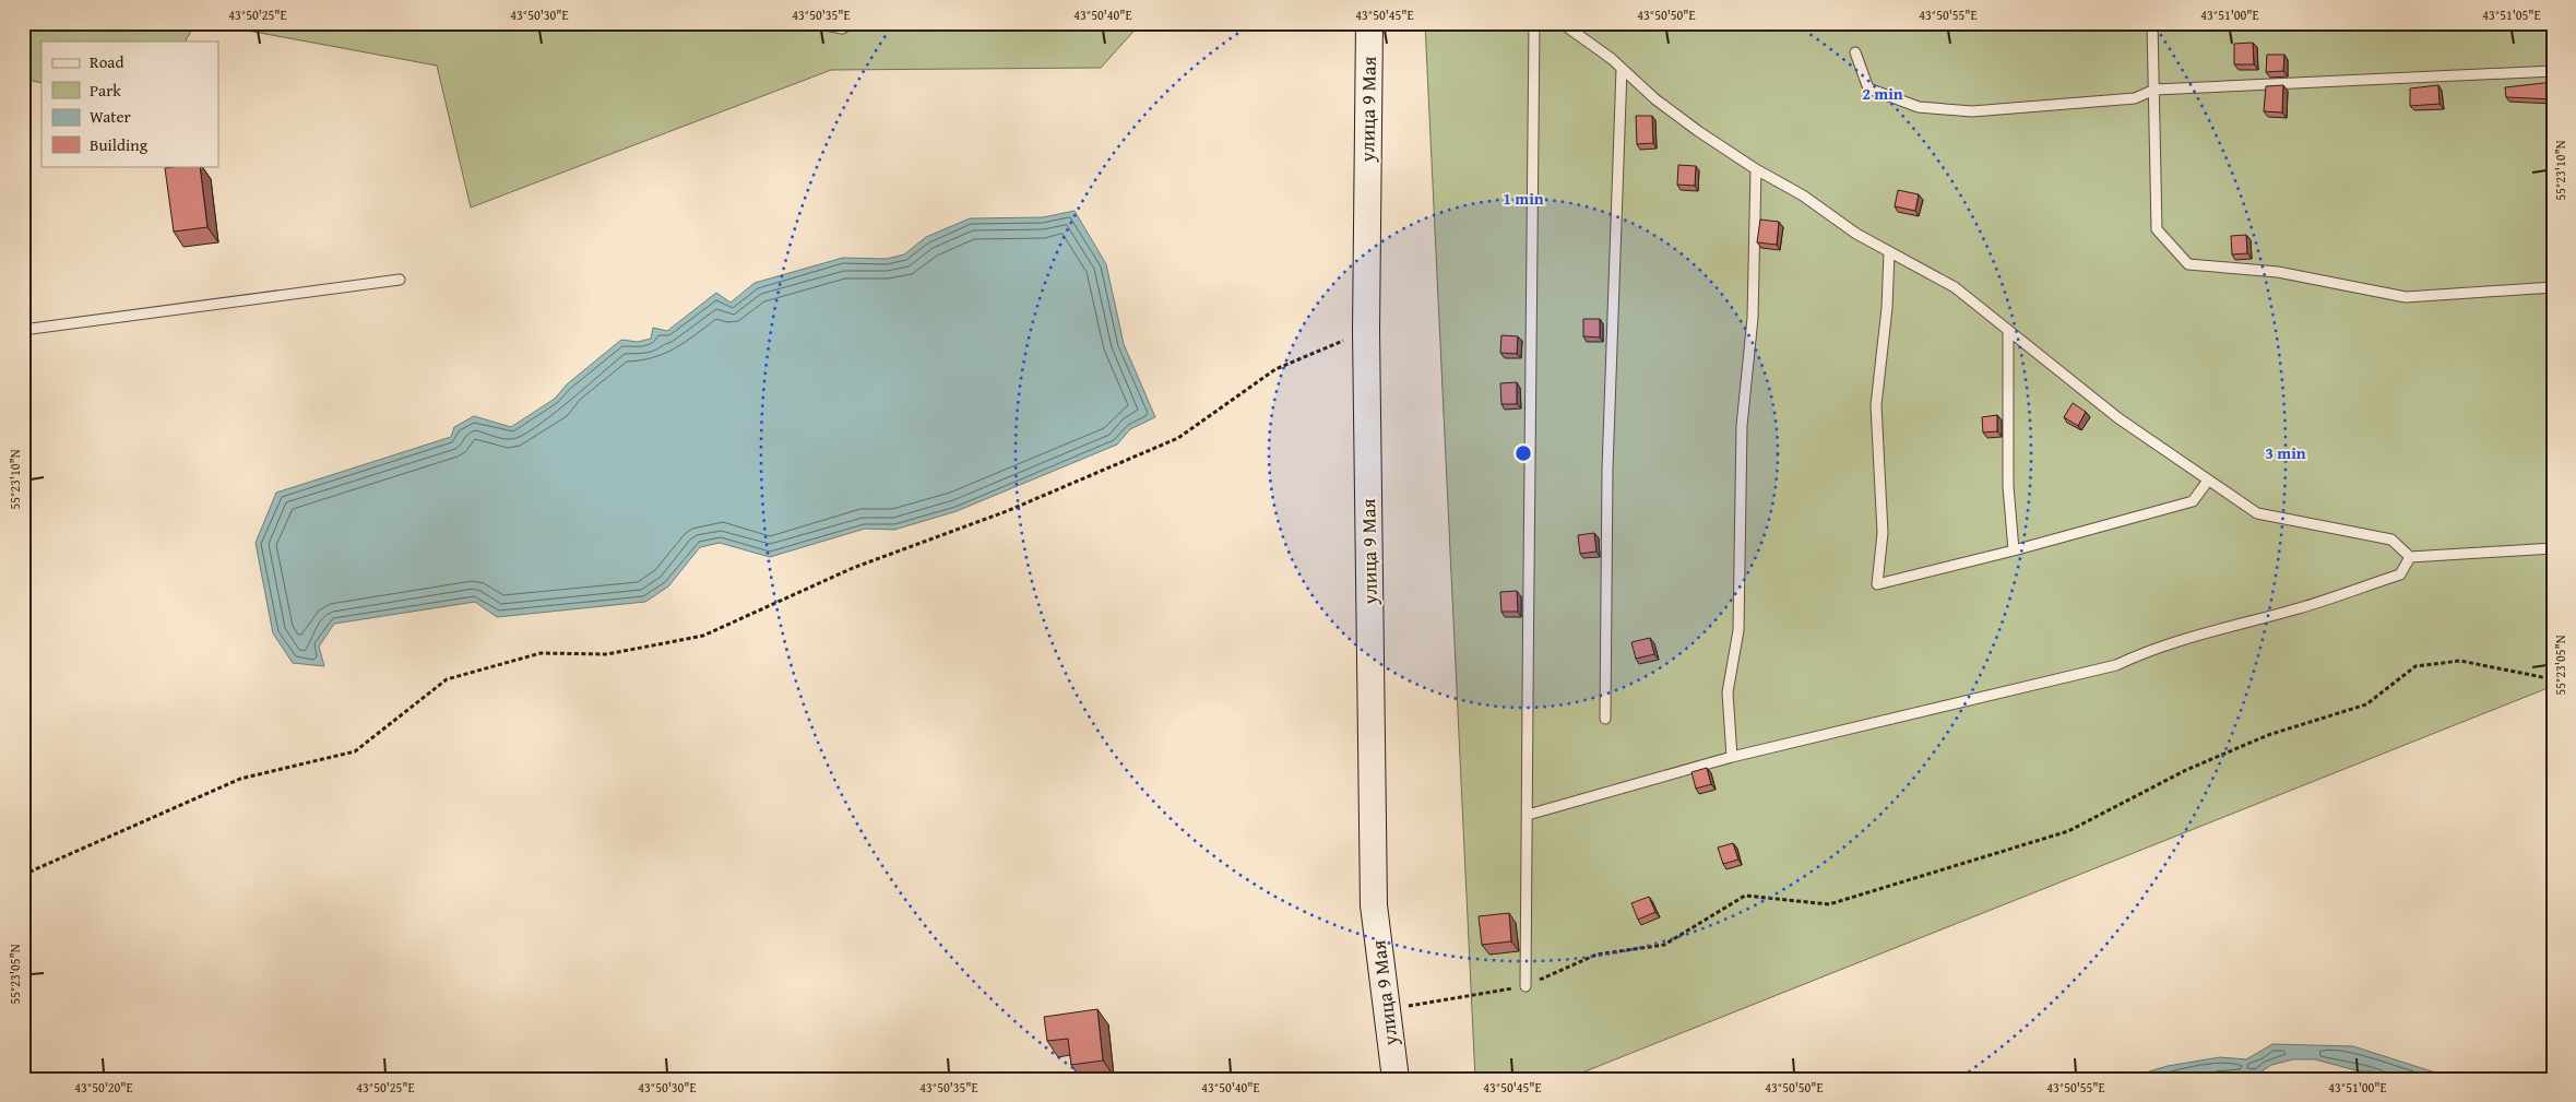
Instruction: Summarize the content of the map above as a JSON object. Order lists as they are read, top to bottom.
{
  "streets": {
    "main road": ["улица 9 Мая"]
  },
  "legend": [
    "Road",
    "Park",
    "Water",
    "Building"
  ],
  "coordinates": [
    "43°50'25\"E",
    "43°50'30\"E",
    "43°50'35\"E",
    "43°50'40\"E",
    "43°50'45\"E",
    "43°50'50\"E",
    "43°50'55\"E",
    "43°51'00\"E",
    "43°51'05\"E",
    "55°23'10\"N",
    "55°23'05\"N",
    "43°50'20\"E"
  ],
  "rings": ["2 min", "1 min", "3 min"]
}
